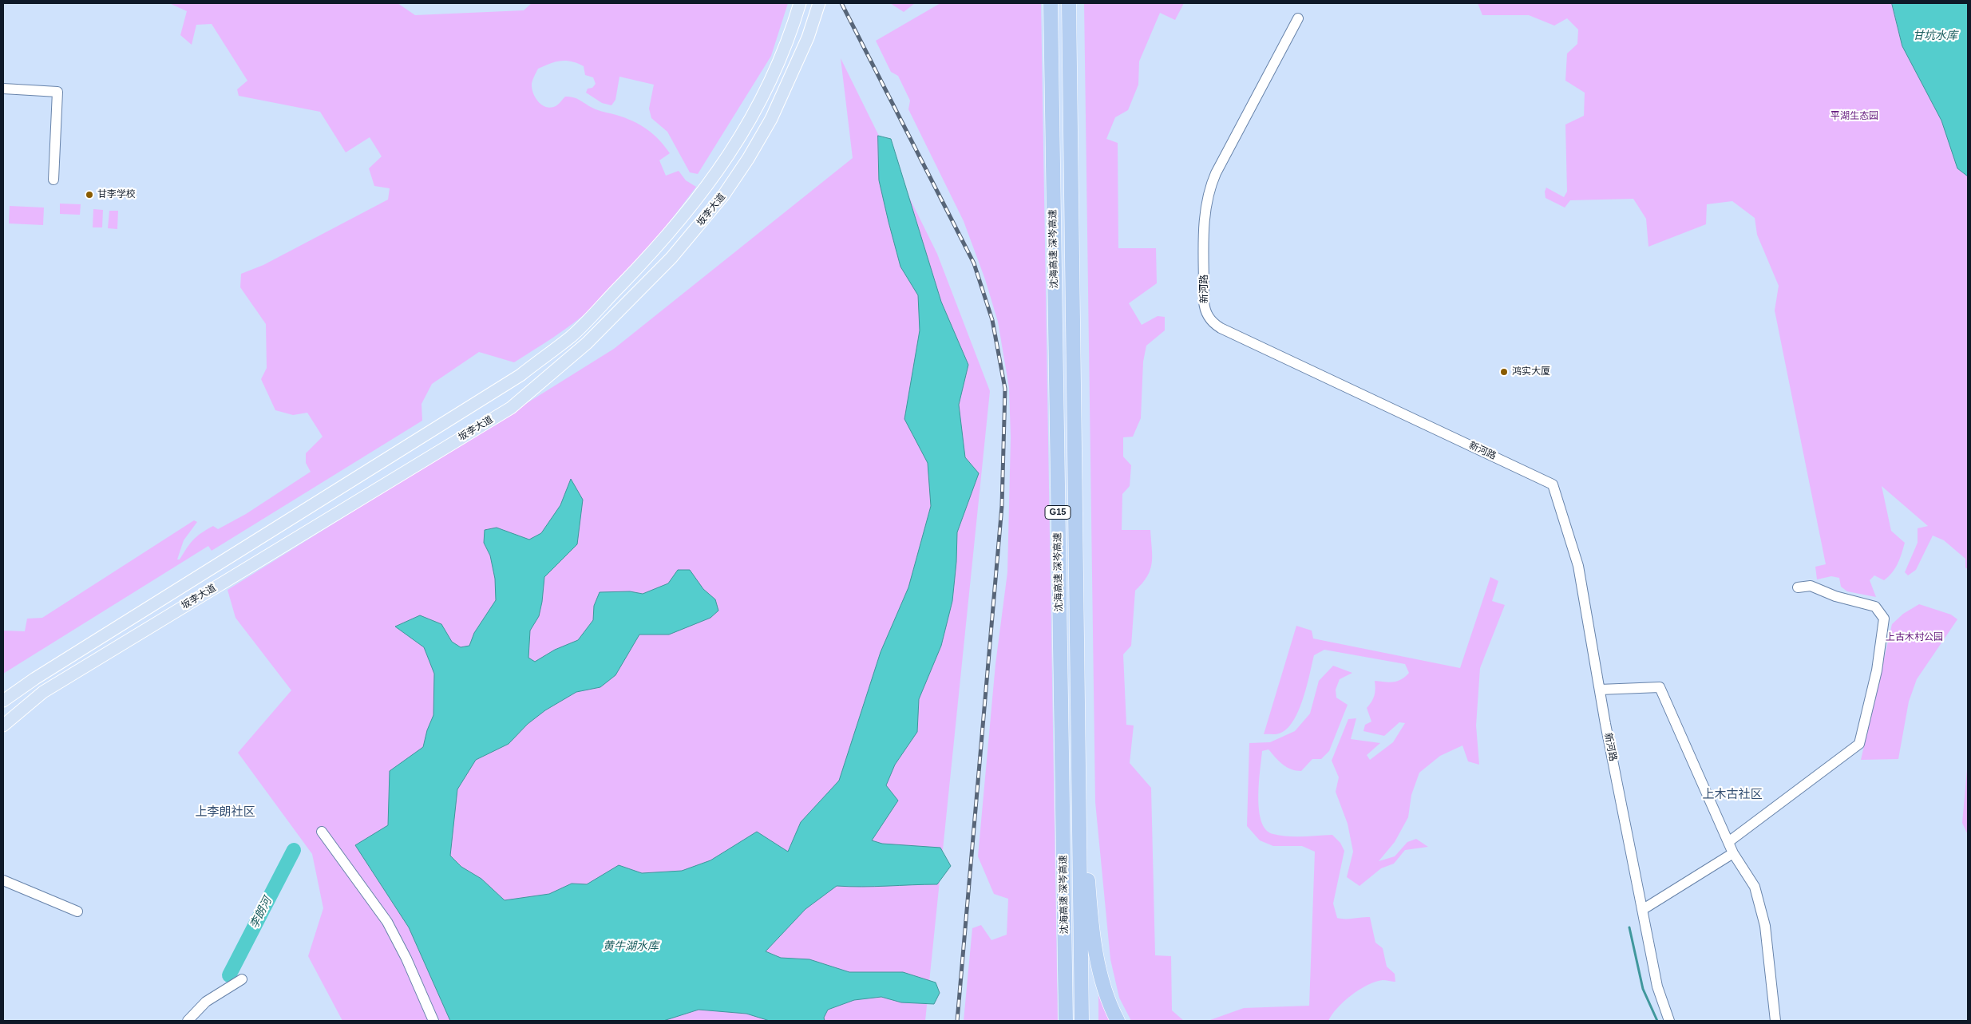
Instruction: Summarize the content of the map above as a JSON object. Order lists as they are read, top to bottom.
{
  "streets": {
    "highway": ["沈海高速 深岑高速", "G15"],
    "main road": ["坂李大道"],
    "street": ["新河路"]
  },
  "districts": ["上木古社区", "上李朗社区"],
  "water": ["甘坑水库", "李朗河", "黄牛湖水库"],
  "parks": ["平湖生态园", "上古木村公园"],
  "places": ["甘李学校", "鸿实大厦"]
}
